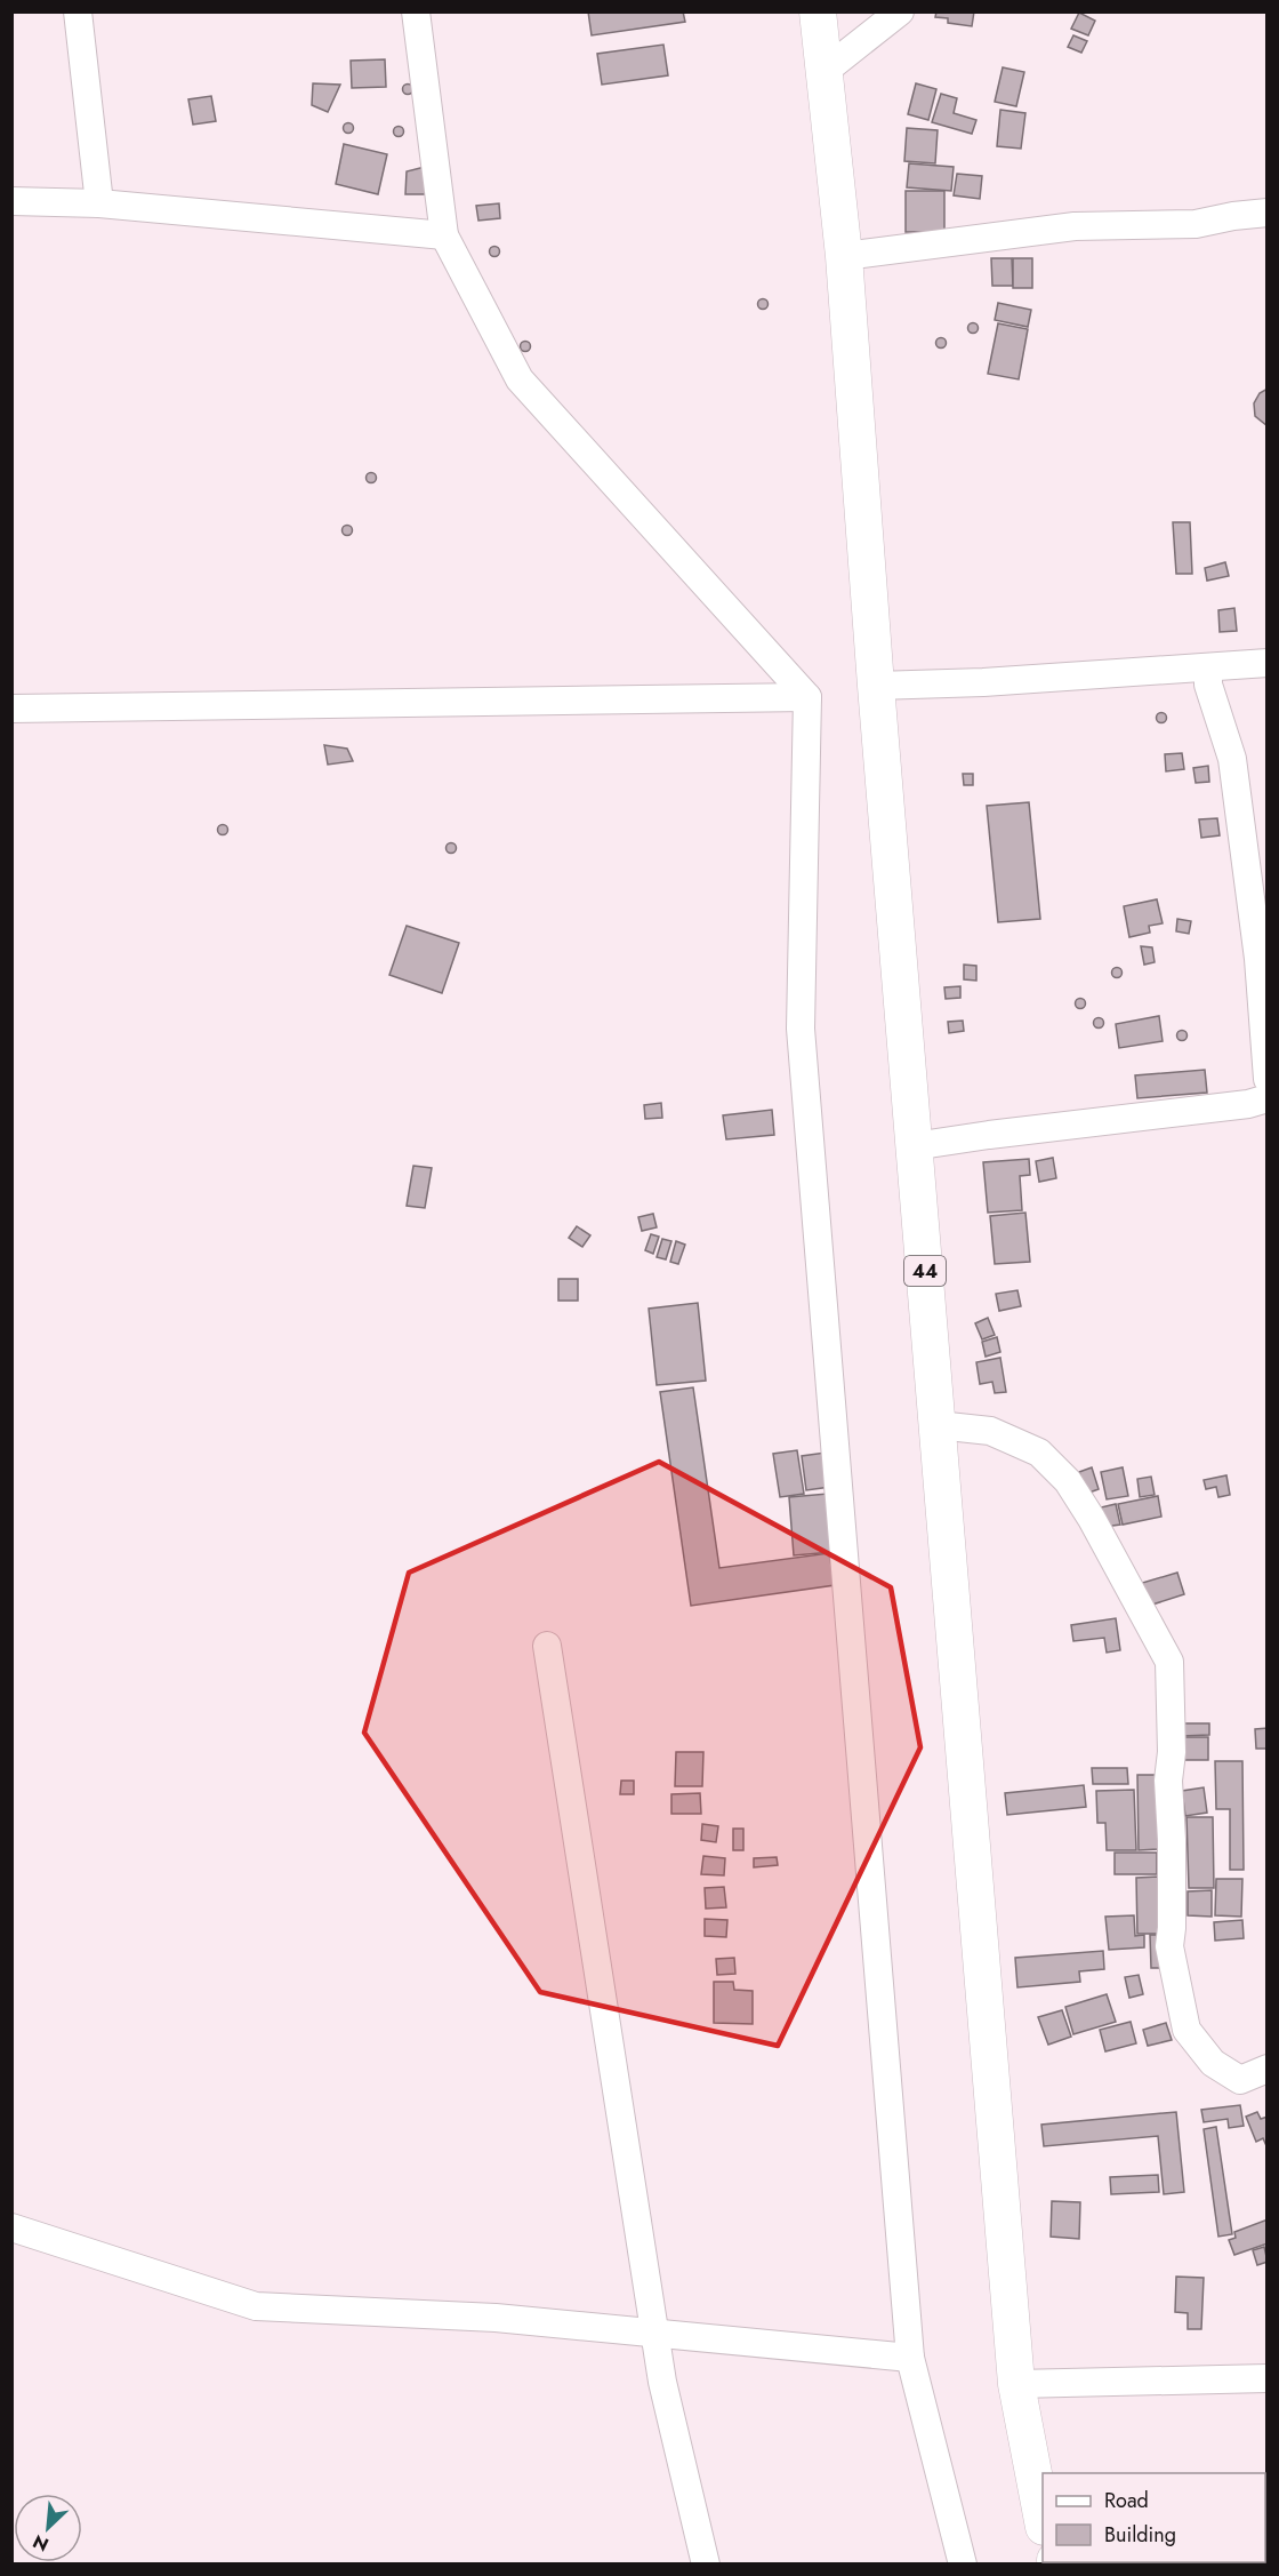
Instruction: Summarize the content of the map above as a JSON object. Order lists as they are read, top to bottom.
{
  "streets": {
    "main road": ["44"]
  },
  "legend": ["Road", "Building"],
  "north": "bottom left"
}
